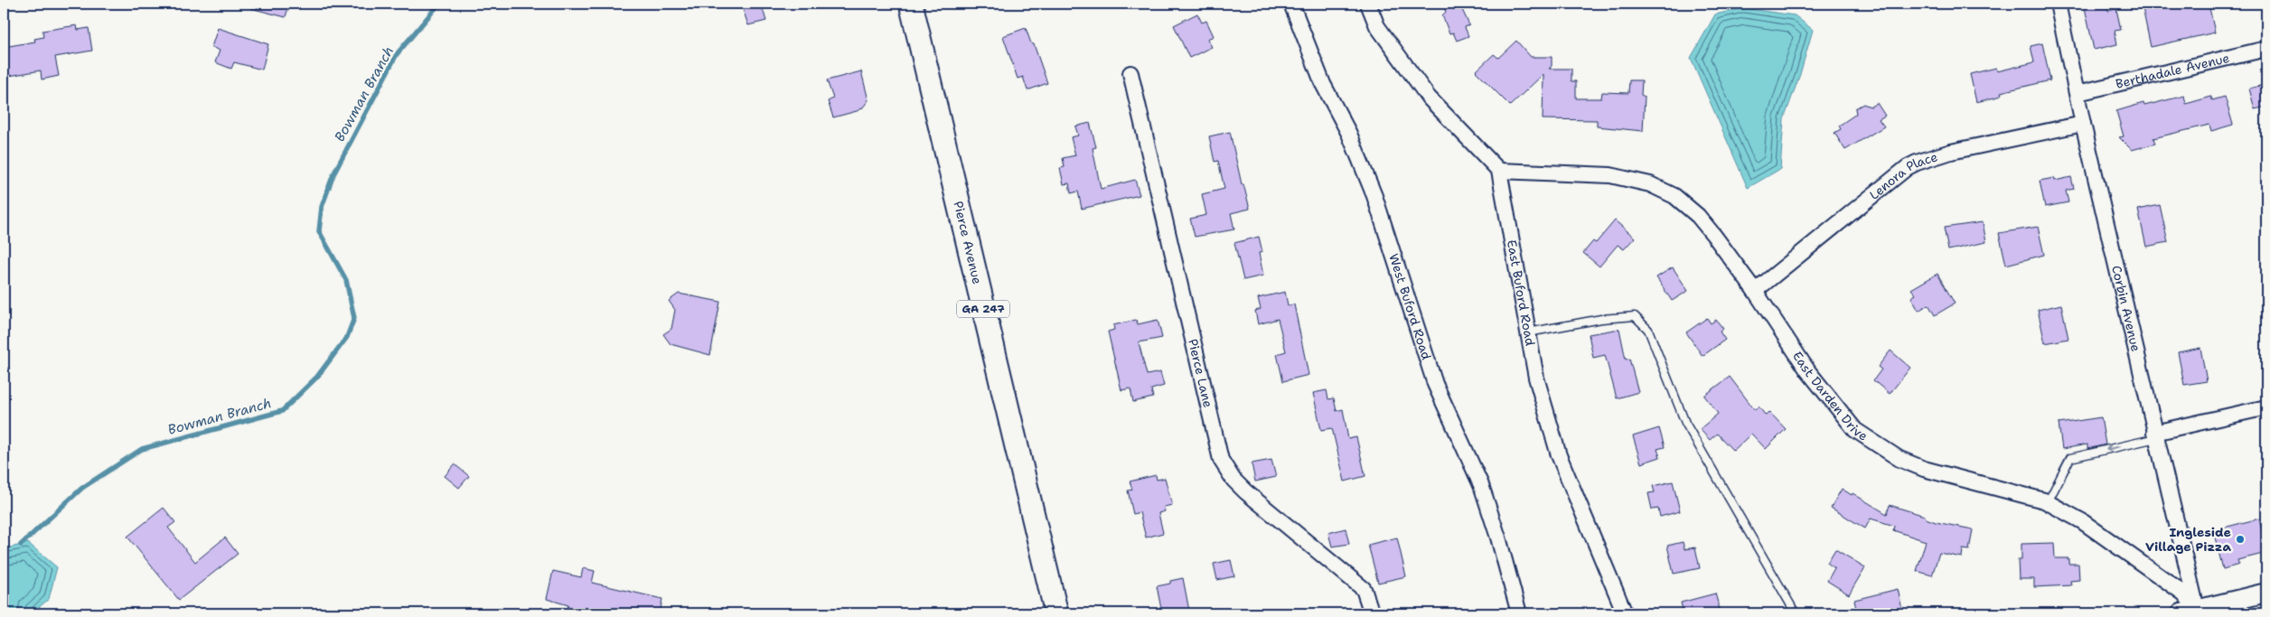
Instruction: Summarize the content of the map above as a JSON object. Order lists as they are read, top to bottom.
{
  "streets": {
    "main road": ["Pierce Avenue", "GA 247"],
    "street": [
      "Berthadale Avenue",
      "Lenora Place",
      "East Buford Road",
      "West Buford Road",
      "Corbin Avenue",
      "Pierce Lane",
      "East Darden Drive"
    ]
  },
  "crossings": [
    ["Berthadale Avenue", "Corbin Avenue"],
    ["Lenora Place", "Corbin Avenue"],
    ["Lenora Place", "East Darden Drive"],
    ["East Buford Road", "East Darden Drive"],
    ["Corbin Avenue", "East Darden Drive"]
  ],
  "water": ["Bowman Branch"],
  "places": ["Ingleside Village Pizza"]
}
